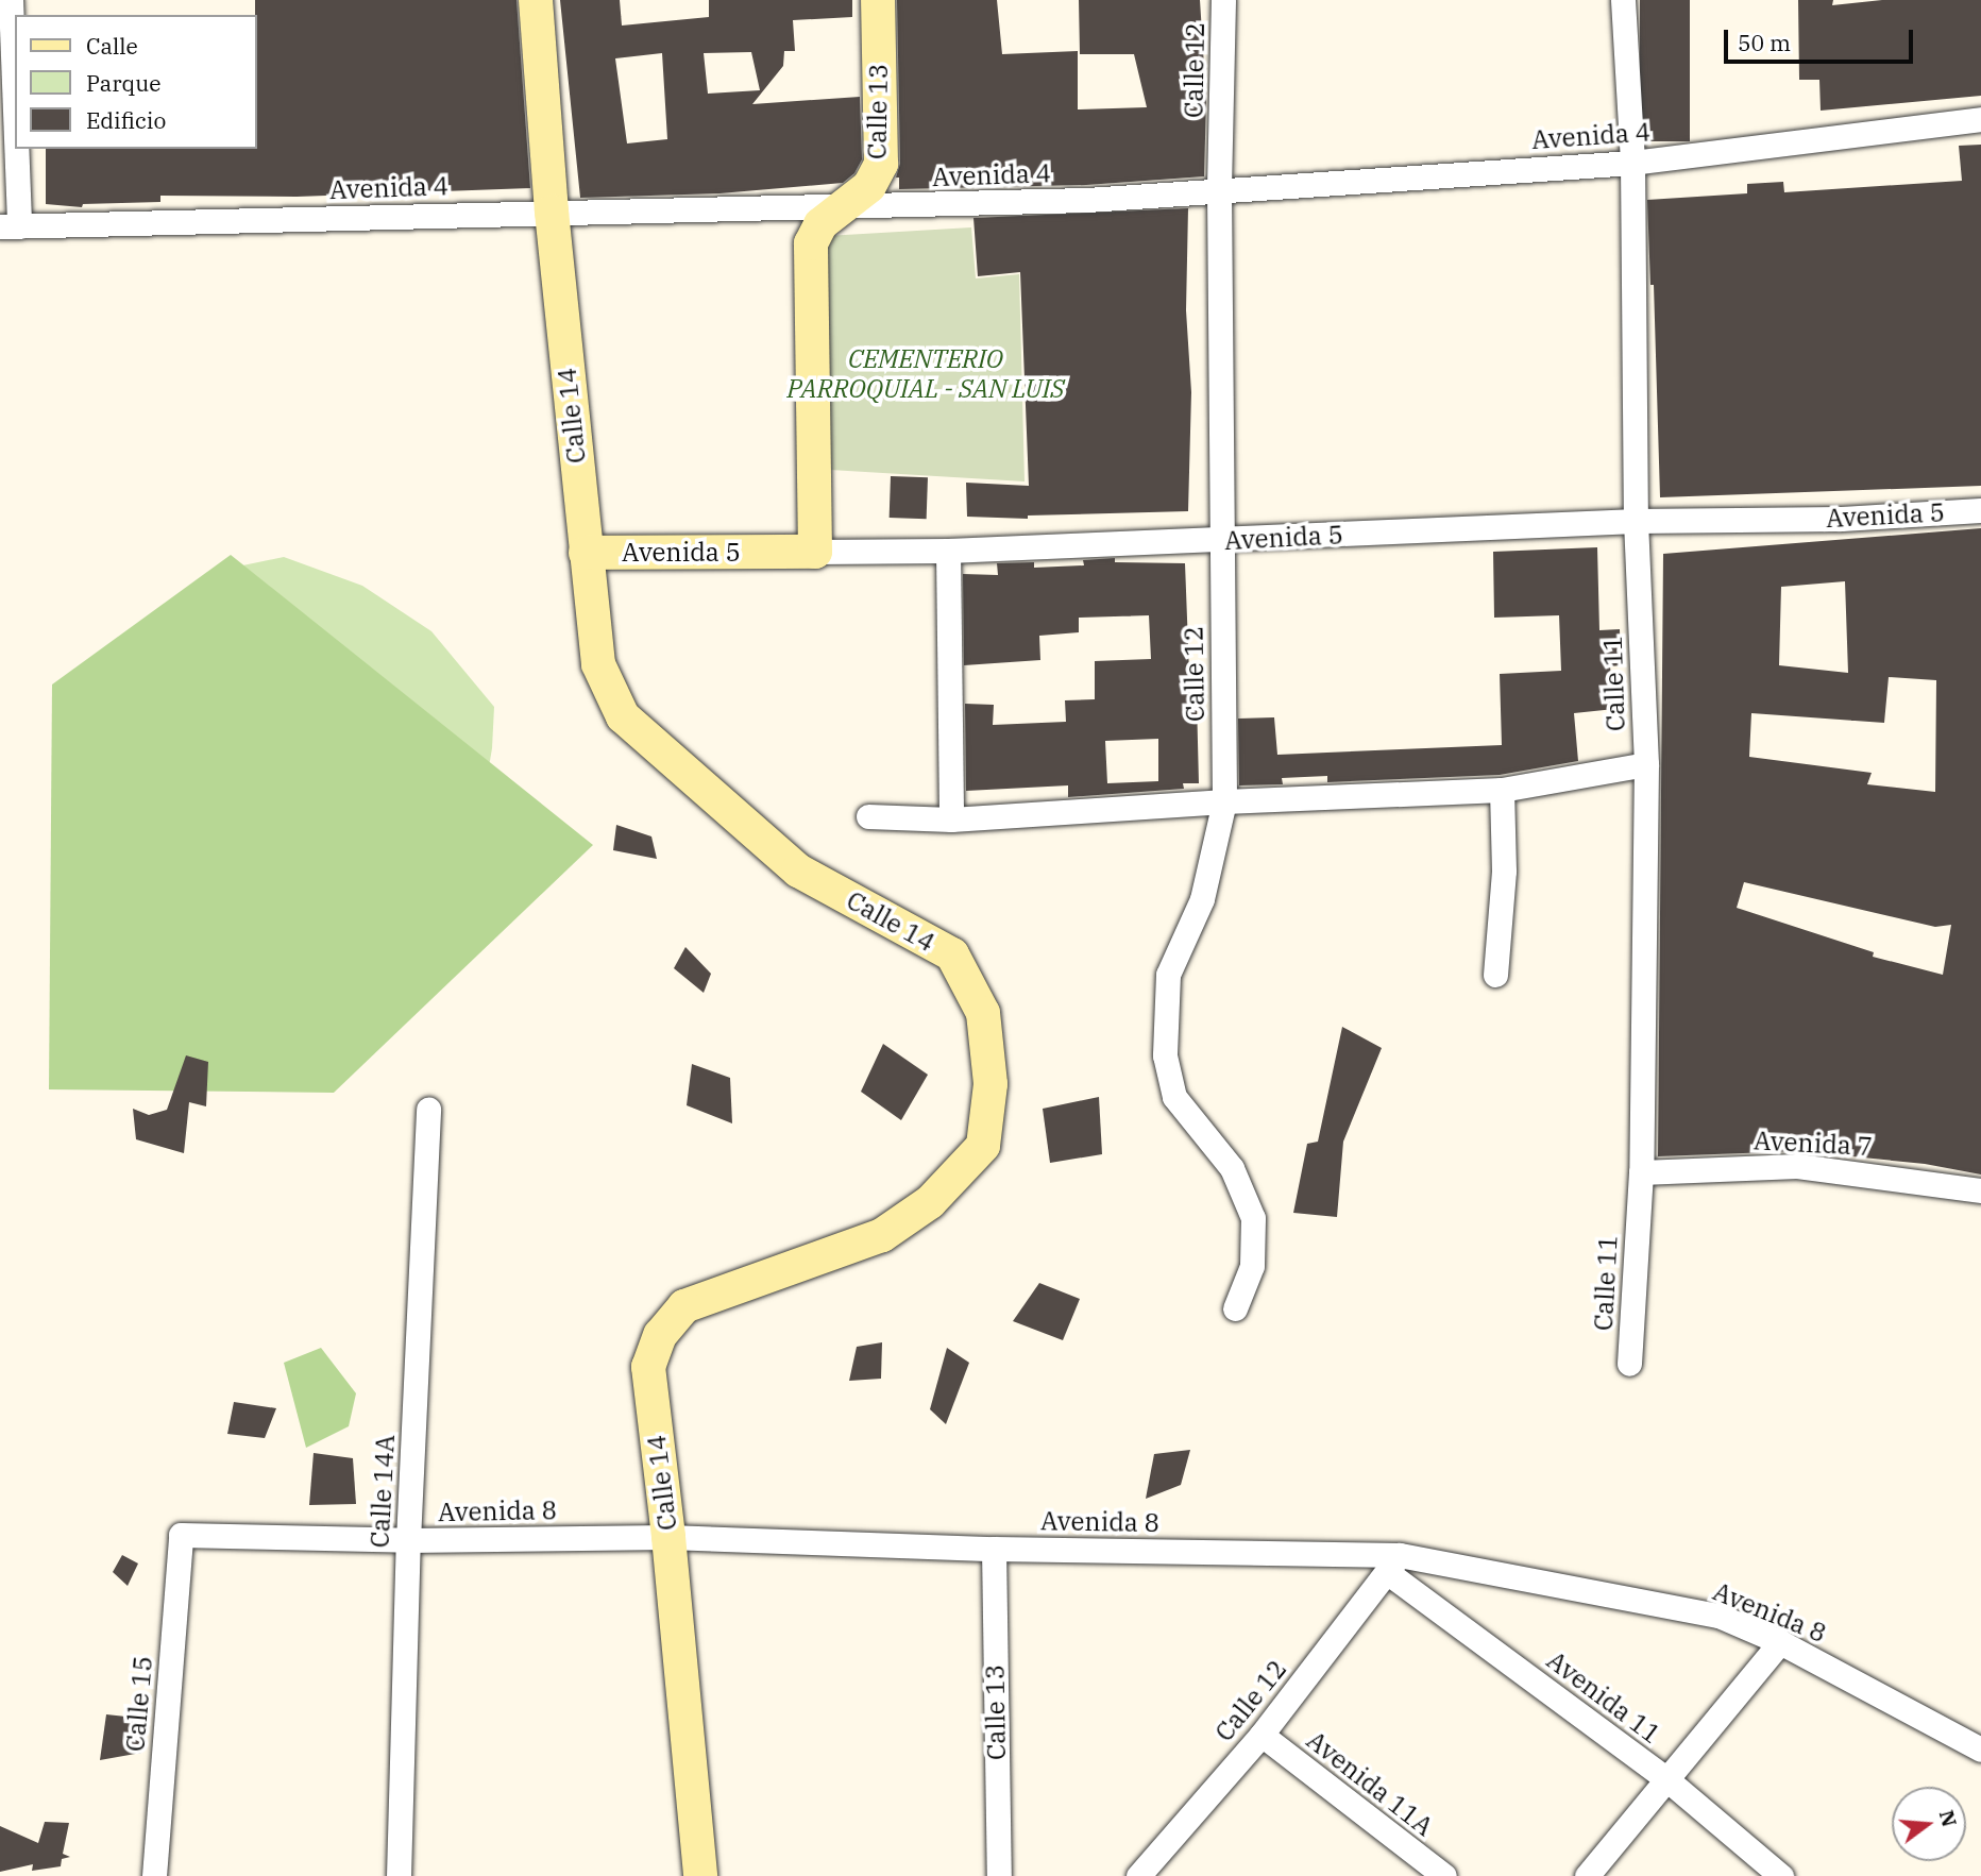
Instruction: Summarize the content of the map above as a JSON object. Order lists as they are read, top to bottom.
{
  "streets": {
    "street": [
      "Calle 12",
      "Calle 13",
      "Avenida 4",
      "Calle 14",
      "Avenida 5",
      "Calle 11",
      "Avenida 7",
      "Calle 14A",
      "Avenida 8",
      "Avenida 11",
      "Calle 15",
      "Avenida 11A"
    ]
  },
  "crossings": [
    ["Calle 12", "Avenida 4"],
    ["Calle 12", "Avenida 5"],
    ["Calle 12", "Avenida 8"],
    ["Calle 12", "Avenida 11"],
    ["Calle 12", "Avenida 11A"],
    ["Calle 13", "Avenida 4"],
    ["Calle 13", "Avenida 5"],
    ["Calle 13", "Avenida 8"],
    ["Avenida 4", "Calle 14"],
    ["Avenida 4", "Calle 11"],
    ["Calle 14", "Avenida 5"],
    ["Calle 14", "Avenida 8"],
    ["Avenida 5", "Calle 11"],
    ["Calle 11", "Avenida 7"],
    ["Calle 14A", "Avenida 8"],
    ["Avenida 8", "Avenida 11"],
    ["Avenida 8", "Calle 15"]
  ],
  "parks": ["CEMENTERIO PARROQUIAL - SAN LUIS"],
  "legend": ["Calle", "Parque", "Edificio"],
  "scale_bar": "50 m",
  "north": "right"
}
